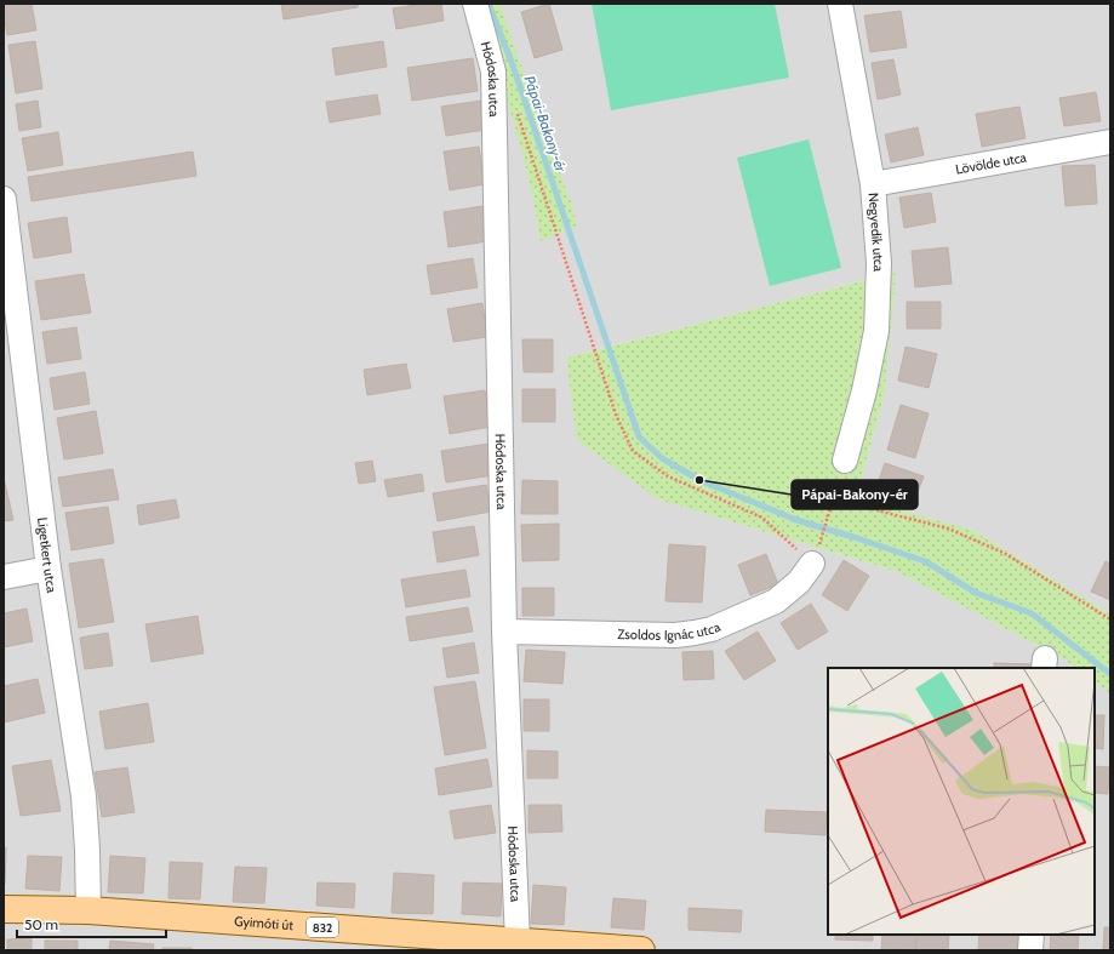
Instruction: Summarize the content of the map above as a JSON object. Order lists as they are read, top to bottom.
{
  "streets": {
    "main road": ["Gyimóti út", "832"],
    "street": [
      "Hódoska utca",
      "Lövölde utca",
      "Negyedik utca",
      "Ligetkert utca",
      "Zsoldos Ignác utca"
    ]
  },
  "crossings": [
    ["Hódoska utca", "Zsoldos Ignác utca"],
    ["Hódoska utca", "Gyimóti út"],
    ["Lövölde utca", "Negyedik utca"],
    ["Ligetkert utca", "Gyimóti út"]
  ],
  "water": ["Pápai-Bakony-ér"],
  "places": ["Pápai-Bakony-ér"],
  "scale_bar": "50 m"
}
